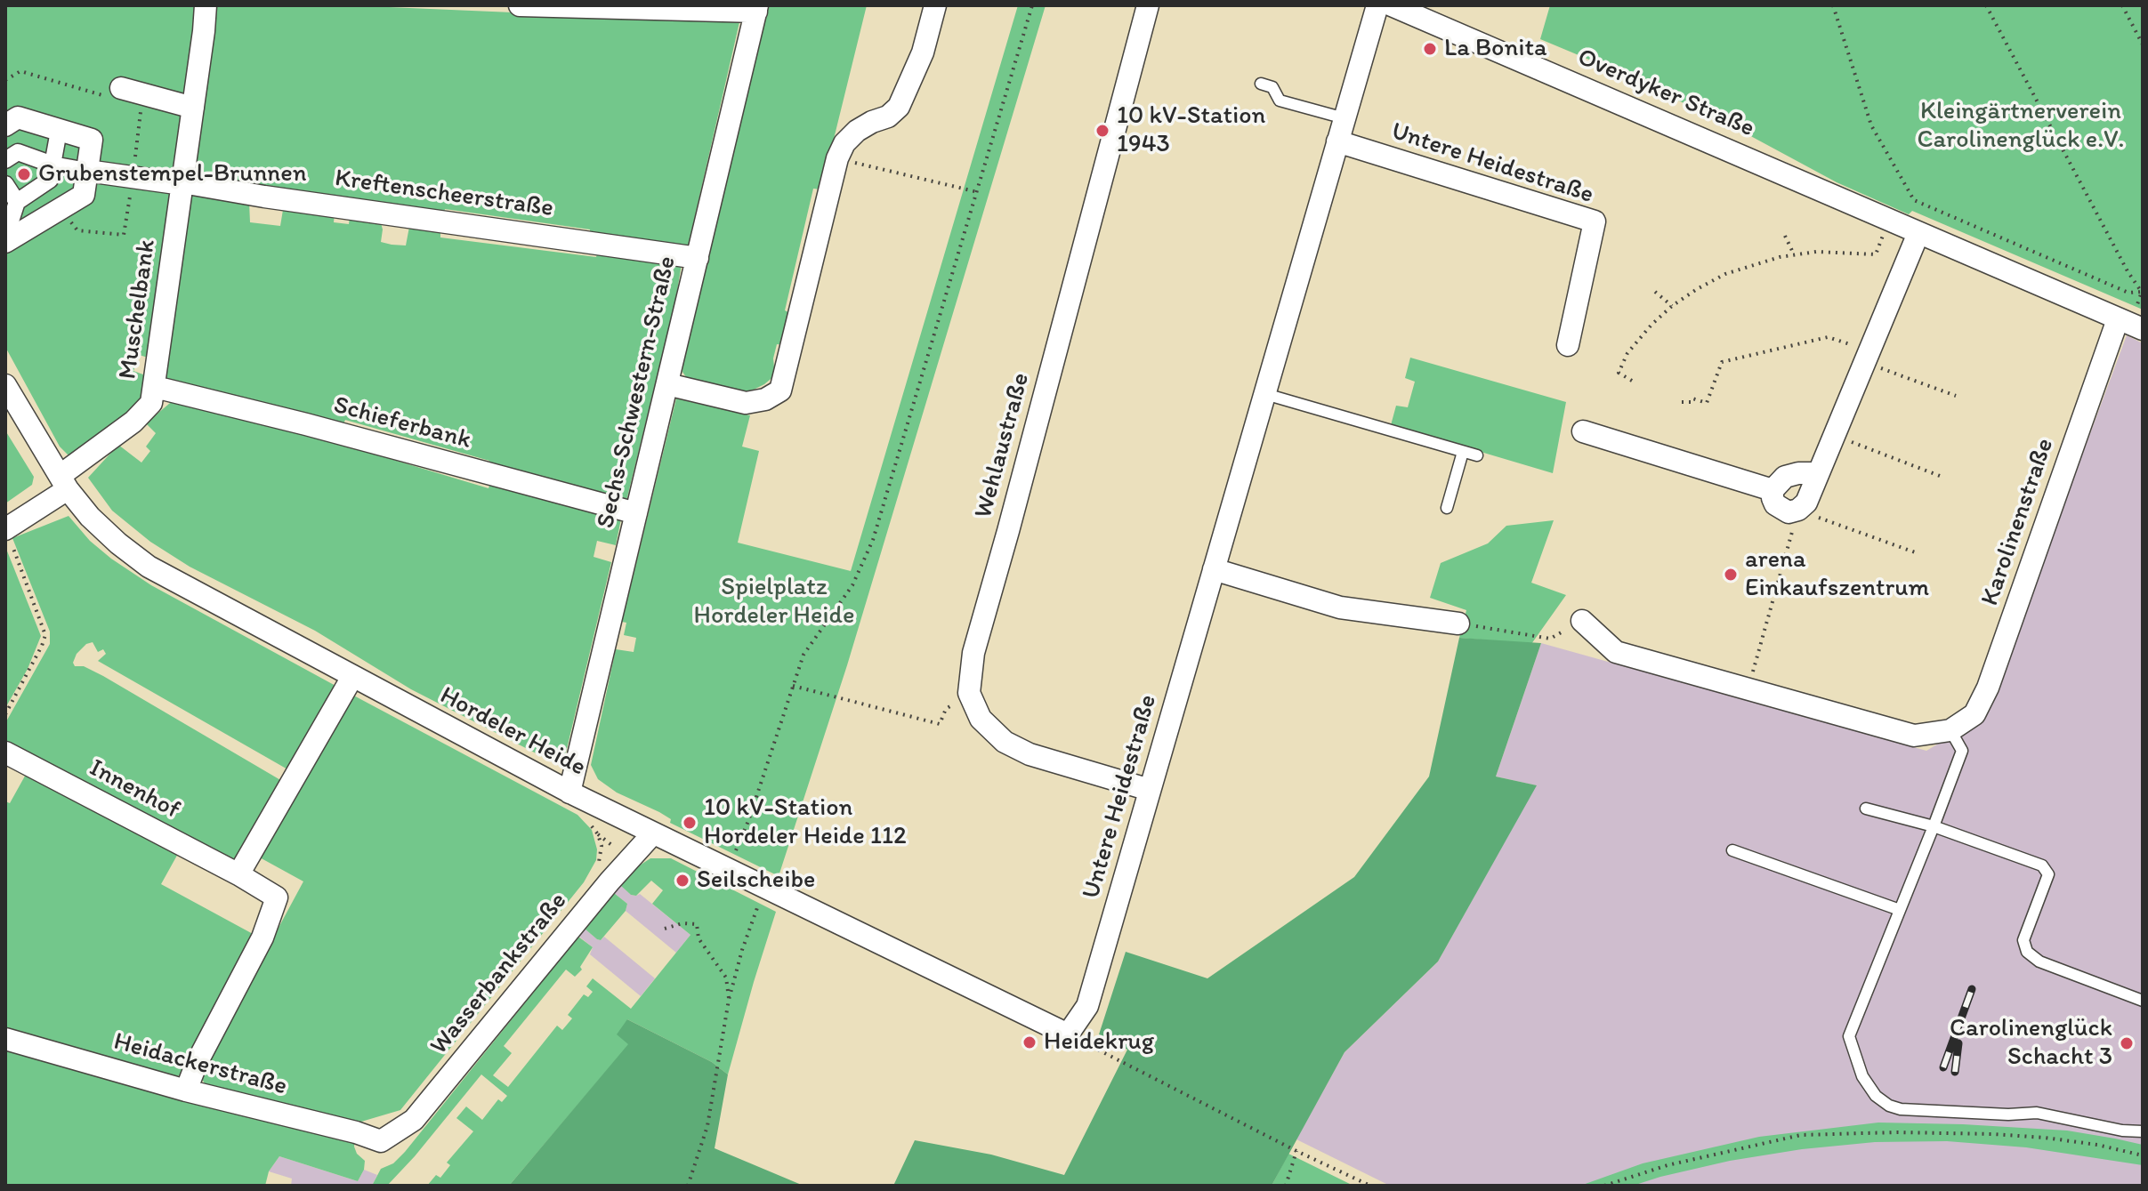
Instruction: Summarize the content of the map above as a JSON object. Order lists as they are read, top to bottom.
{
  "streets": {
    "street": [
      "Overdyker Straße",
      "Untere Heidestraße",
      "Kreftenscheerstraße",
      "Muschelbank",
      "Sechs-Schwestern-Straße",
      "Schieferbank",
      "Wehlaustraße",
      "Karolinenstraße",
      "Hordeler Heide",
      "Innenhof",
      "Wasserbankstraße",
      "Heidackerstraße"
    ]
  },
  "crossings": [
    ["Overdyker Straße", "Karolinenstraße"],
    ["Untere Heidestraße", "Hordeler Heide"],
    ["Kreftenscheerstraße", "Muschelbank"],
    ["Kreftenscheerstraße", "Sechs-Schwestern-Straße"],
    ["Muschelbank", "Schieferbank"],
    ["Muschelbank", "Hordeler Heide"],
    ["Sechs-Schwestern-Straße", "Schieferbank"],
    ["Sechs-Schwestern-Straße", "Hordeler Heide"],
    ["Hordeler Heide", "Wasserbankstraße"],
    ["Innenhof", "Heidackerstraße"],
    ["Wasserbankstraße", "Heidackerstraße"]
  ],
  "parks": ["Kleingärtnerverein Carolinenglück e.V.", "Spielplatz Hordeler Heide"],
  "places": [
    "La Bonita",
    "10 kV-Station 1943",
    "Grubenstempel-Brunnen",
    "arena Einkaufszentrum",
    "10 kV-Station Hordeler Heide 112",
    "Seilscheibe",
    "Heidekrug",
    "Carolinenglück Schacht 3"
  ]
}
